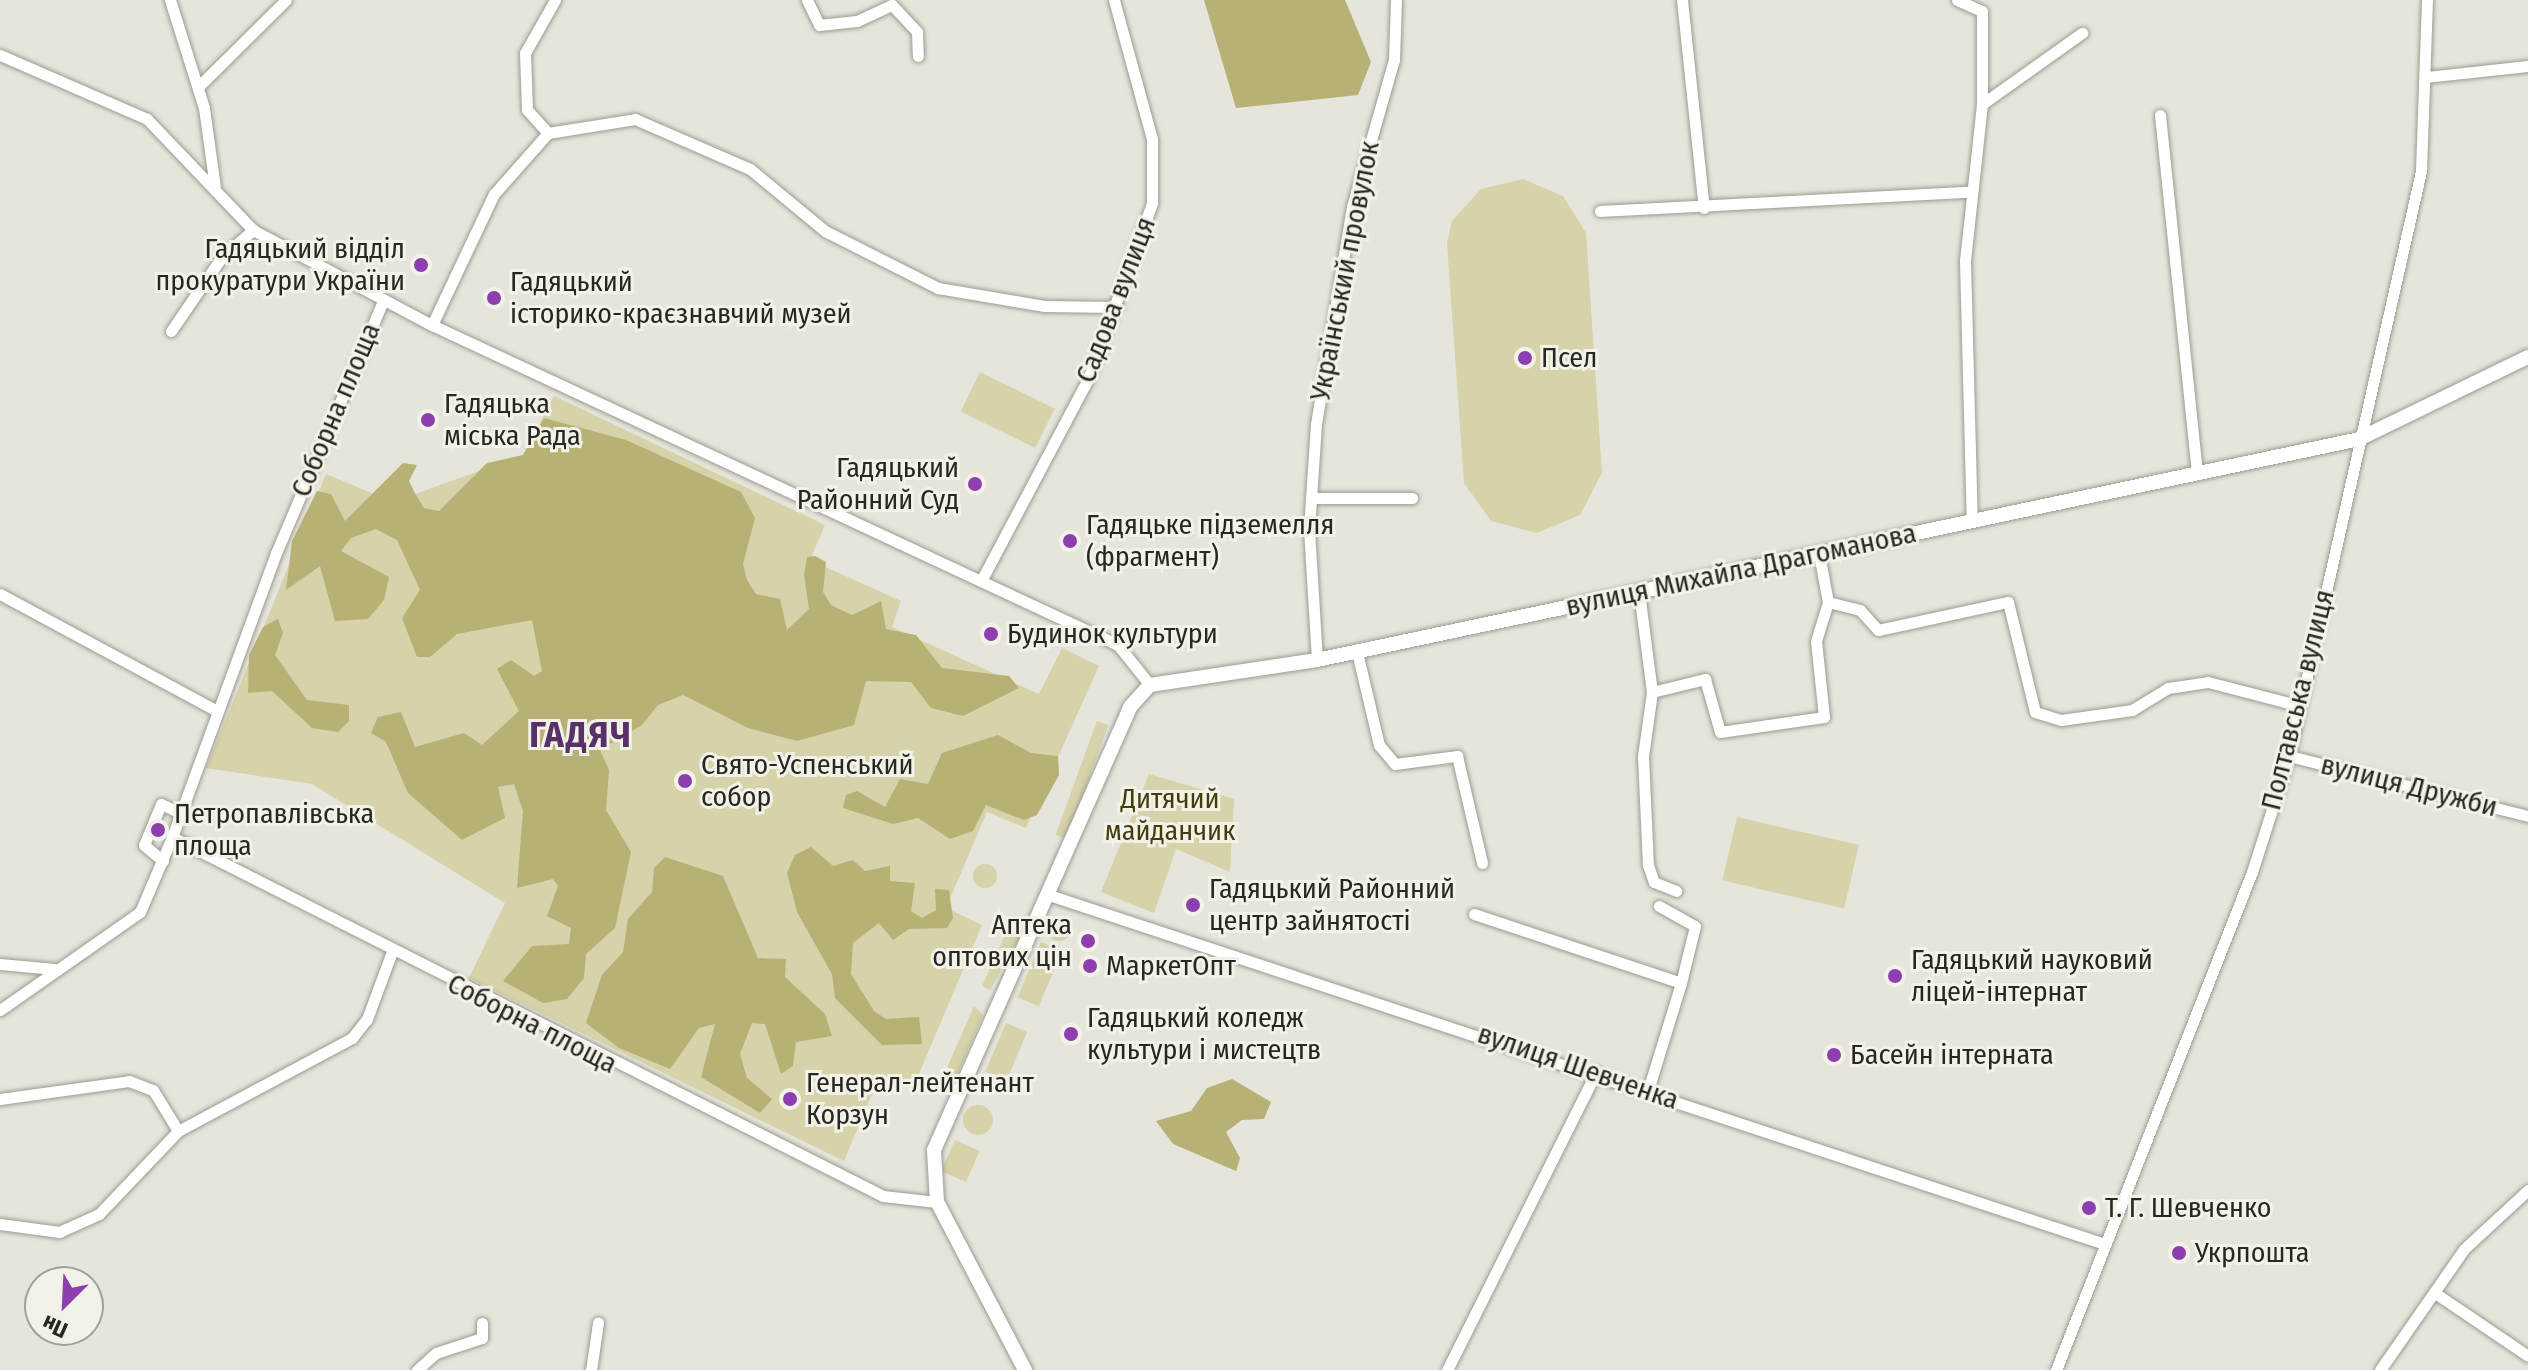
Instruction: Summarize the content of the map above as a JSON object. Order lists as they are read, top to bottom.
{
  "streets": {
    "street": [
      "Український провулок",
      "Садова вулиця",
      "Соборна площа",
      "вулиця Михайла Драгоманова",
      "Полтавська вулиця",
      "вулиця Дружби",
      "вулиця Шевченка"
    ]
  },
  "crossings": [
    ["Український провулок", "вулиця Михайла Драгоманова"],
    ["вулиця Михайла Драгоманова", "Полтавська вулиця"],
    ["Полтавська вулиця", "вулиця Дружби"],
    ["Полтавська вулиця", "вулиця Шевченка"]
  ],
  "districts": ["ГАДЯЧ"],
  "parks": ["Дитячий майданчик"],
  "places": [
    "Гадяцький відділ прокуратури України",
    "Гадяцький історико-краєзнавчий музей",
    "Псел",
    "Гадяцька міська Рада",
    "Гадяцький Районний Суд",
    "Гадяцьке підземелля (фрагмент)",
    "Будинок культури",
    "Свято-Успенський собор",
    "Петропавлівська площа",
    "Гадяцький Районний центр зайнятості",
    "Аптека оптових цін",
    "МаркетОпт",
    "Гадяцький науковий ліцей-інтернат",
    "Гадяцький коледж культури і мистецтв",
    "Басейн інтерната",
    "Генерал-лейтенант Корзун",
    "Т. Г. Шевченко",
    "Укрпошта"
  ],
  "north": "bottom left"
}
